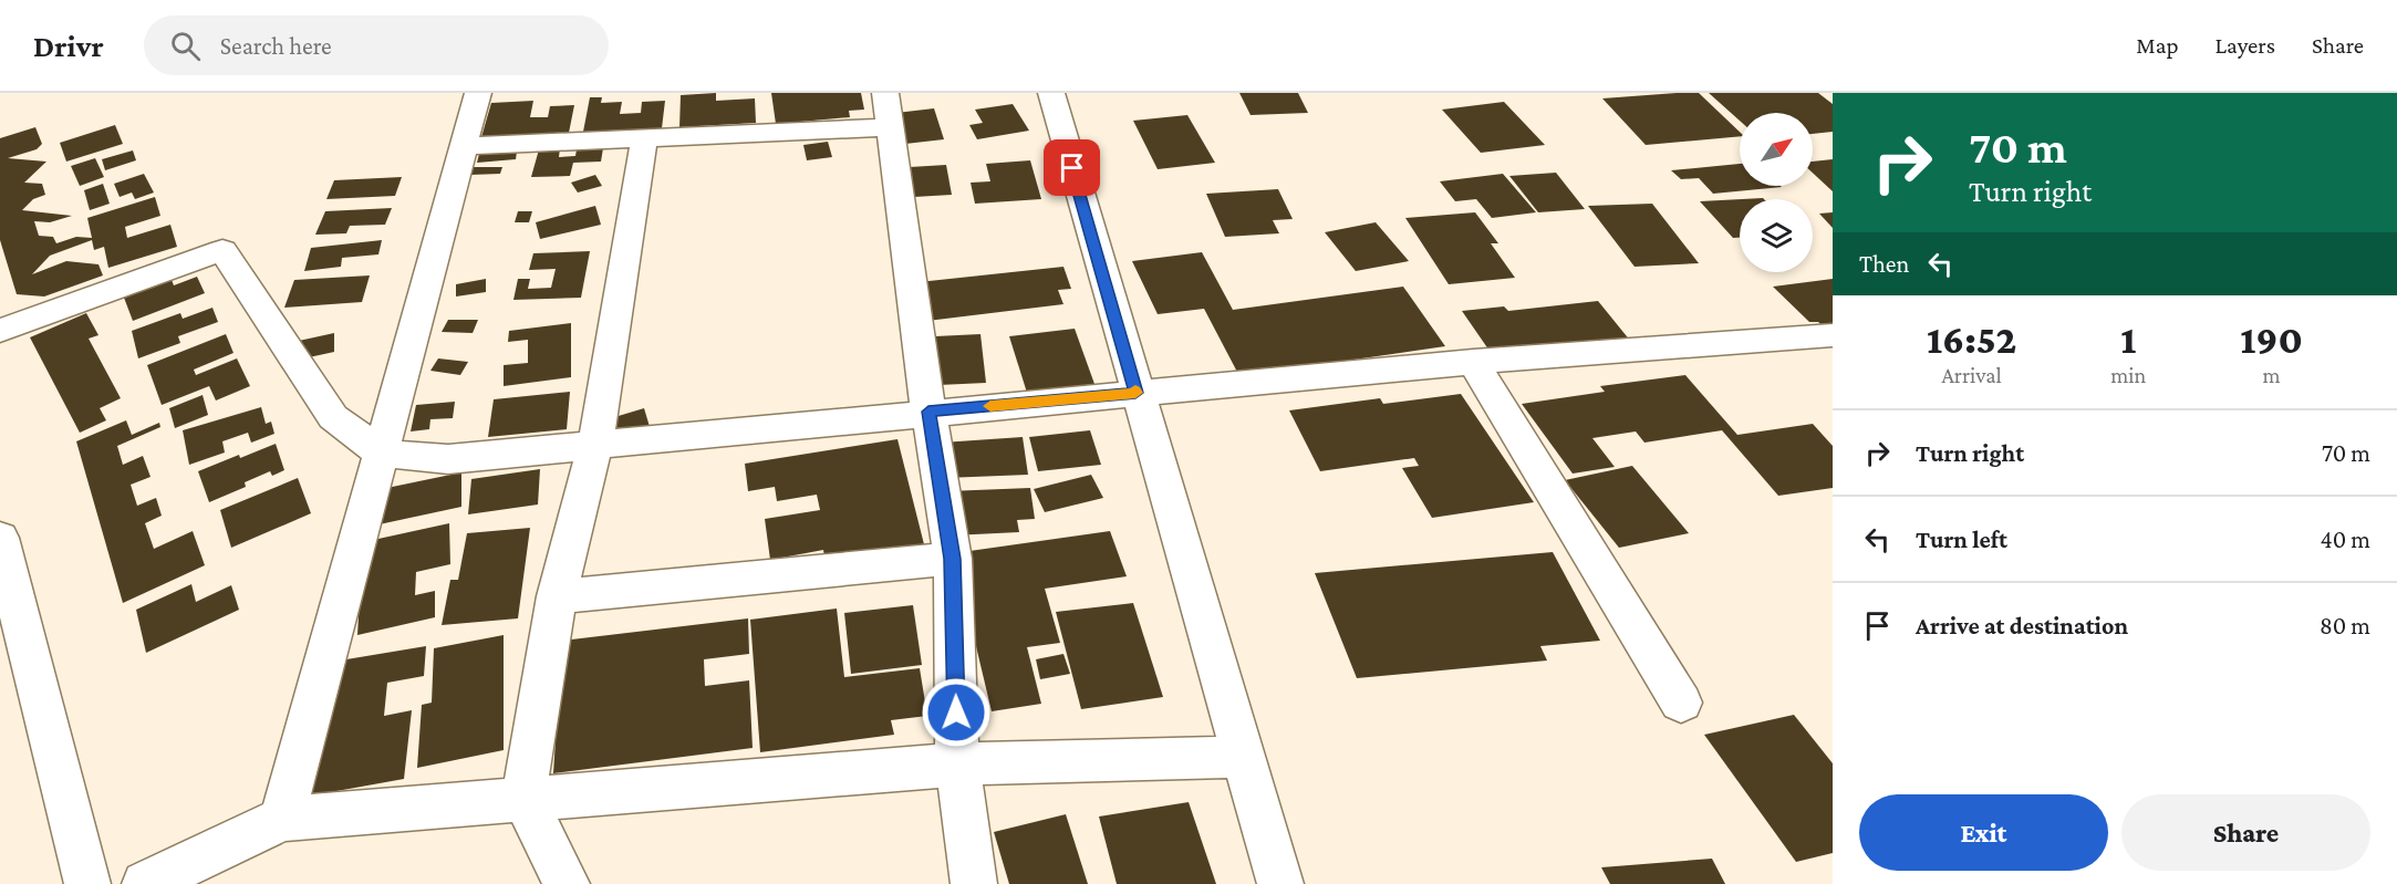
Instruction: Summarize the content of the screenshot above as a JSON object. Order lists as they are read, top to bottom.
{
  "north": "top right",
  "page": {
    "header": "Drivr",
    "search": "Search here",
    "nav": ["Map", "Layers", "Share"],
    "turn": ["70 m", "Turn right"],
    "then": "Then",
    "eta": [
      "16:52",
      "Arrival",
      "1",
      "min",
      "190",
      "m"
    ],
    "list": [
      {
        "name": "Turn right",
        "value": "70 m"
      },
      {
        "name": "Turn left",
        "value": "40 m"
      },
      {
        "name": "Arrive at destination",
        "value": "80 m"
      }
    ],
    "buttons": ["Exit", "Share"]
  }
}
